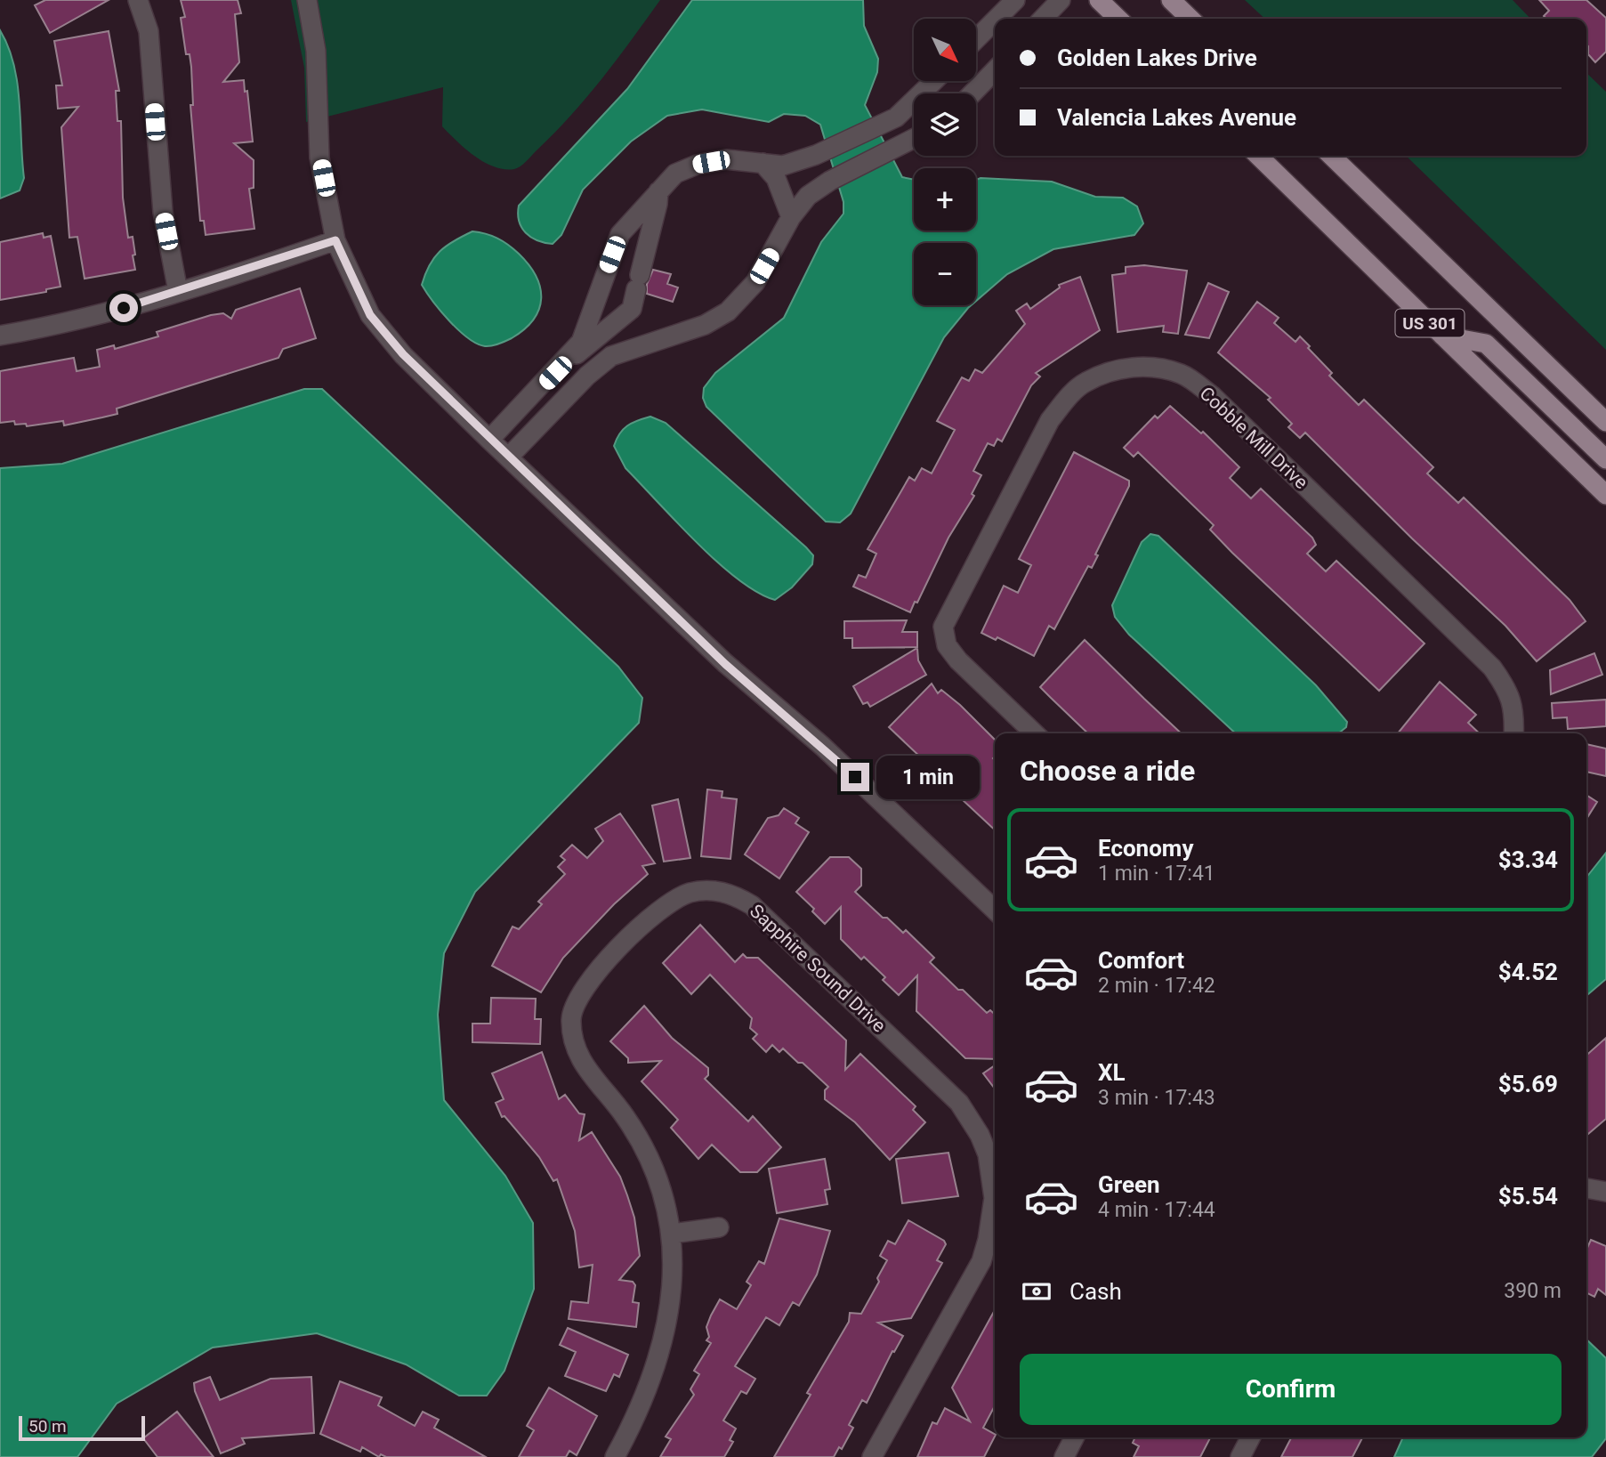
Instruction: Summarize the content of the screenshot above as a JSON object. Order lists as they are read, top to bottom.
{
  "streets": {
    "main road": ["US 301"],
    "street": ["Cobble Mill Drive", "Sapphire Sound Drive"]
  },
  "scale_bar": "50 m",
  "north": "bottom right",
  "page": {
    "map_buttons": ["+", "−"],
    "banner": ["Golden Lakes Drive", "Valencia Lakes Avenue"],
    "heading": "Choose a ride",
    "bubble": "1 min",
    "list": [
      {
        "name": "Economy",
        "note": "1 min · 17:41",
        "value": "$3.34"
      },
      {
        "name": "Comfort",
        "note": "2 min · 17:42",
        "value": "$4.52"
      },
      {
        "name": "XL",
        "note": "3 min · 17:43",
        "value": "$5.69"
      },
      {
        "name": "Green",
        "note": "4 min · 17:44",
        "value": "$5.54"
      }
    ],
    "pay": ["Cash", "390 m"],
    "buttons": "Confirm",
    "scale": "50 m"
  }
}
